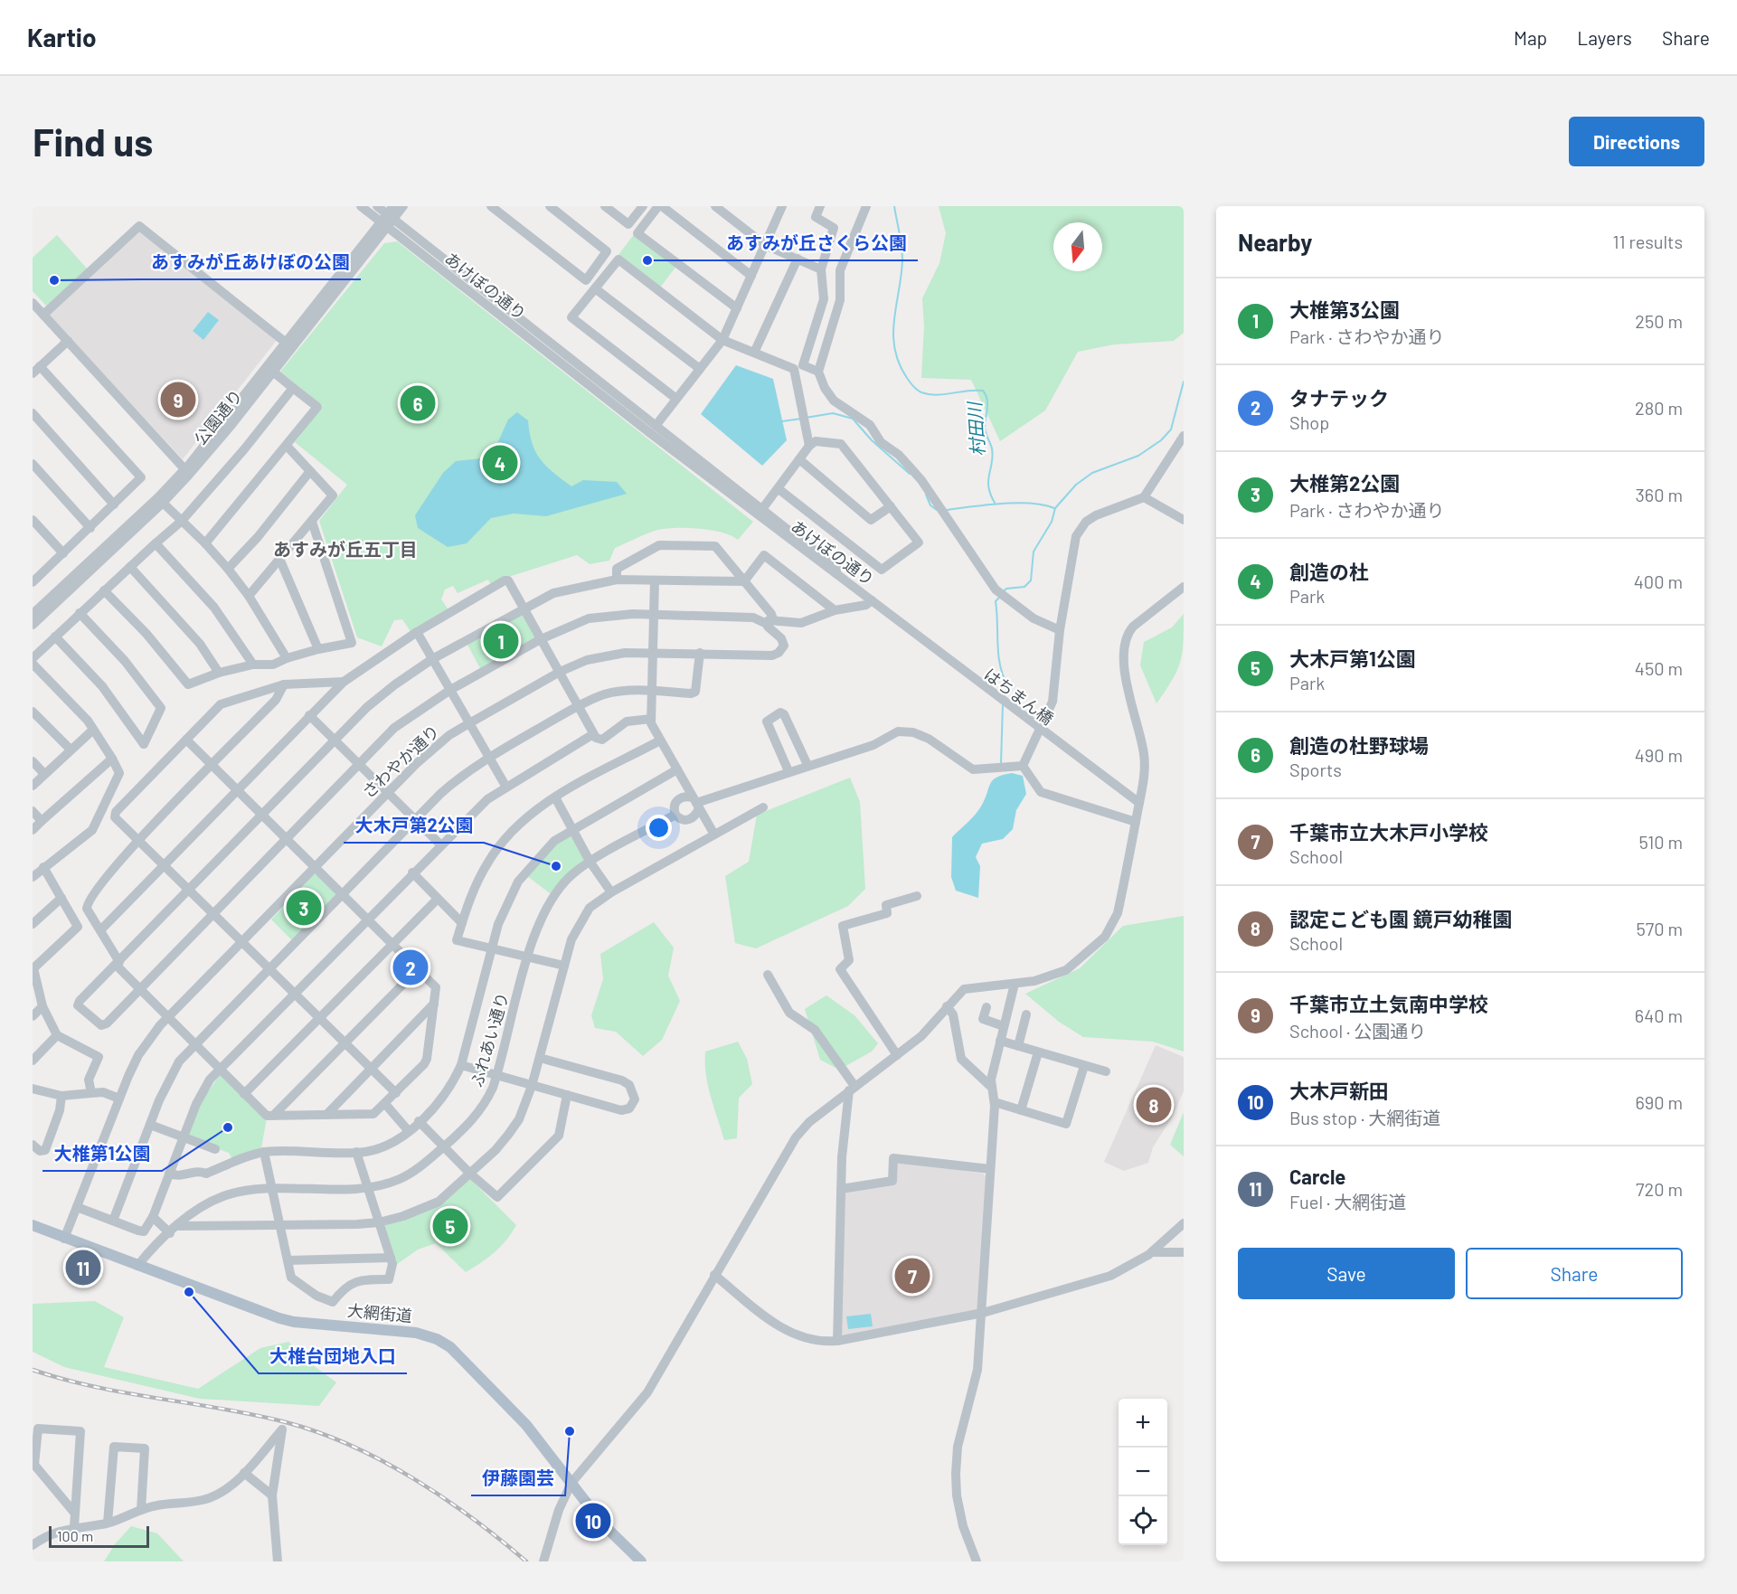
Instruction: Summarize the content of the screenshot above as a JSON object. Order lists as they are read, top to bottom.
{
  "streets": {
    "main road": ["大網街道"],
    "street": [
      "あけぼの通り",
      "公園通り",
      "はちまん橋",
      "さわやか通り",
      "ふれあい通り"
    ]
  },
  "crossings": [
    ["あけぼの通り", "公園通り"],
    ["あけぼの通り", "はちまん橋"],
    ["さわやか通り", "大網街道"],
    ["ふれあい通り", "大網街道"]
  ],
  "districts": ["あすみが丘五丁目"],
  "water": ["村田川"],
  "places": [
    "あすみが丘さくら公園",
    "あすみが丘あけぼの公園",
    "大木戸第2公園",
    "大椎第1公園",
    "大椎台団地入口",
    "伊藤園芸"
  ],
  "scale_bar": "100 m",
  "north": "bottom",
  "page": {
    "header": "Kartio",
    "nav": ["Map", "Layers", "Share"],
    "buttons": [
      "Directions",
      ["Save", "Share"]
    ],
    "title": "Find us",
    "heading": ["Nearby", "11 results"],
    "list": [
      {
        "mark": "1",
        "name": "大椎第3公園",
        "note": "Park · さわやか通り",
        "value": "250 m"
      },
      {
        "mark": "2",
        "name": "タナテック",
        "note": "Shop",
        "value": "280 m"
      },
      {
        "mark": "3",
        "name": "大椎第2公園",
        "note": "Park · さわやか通り",
        "value": "360 m"
      },
      {
        "mark": "4",
        "name": "創造の杜",
        "note": "Park",
        "value": "400 m"
      },
      {
        "mark": "5",
        "name": "大木戸第1公園",
        "note": "Park",
        "value": "450 m"
      },
      {
        "mark": "6",
        "name": "創造の杜野球場",
        "note": "Sports",
        "value": "490 m"
      },
      {
        "mark": "7",
        "name": "千葉市立大木戸小学校",
        "note": "School",
        "value": "510 m"
      },
      {
        "mark": "8",
        "name": "認定こども園 鏡戸幼稚園",
        "note": "School",
        "value": "570 m"
      },
      {
        "mark": "9",
        "name": "千葉市立土気南中学校",
        "note": "School · 公園通り",
        "value": "640 m"
      },
      {
        "mark": "10",
        "name": "大木戸新田",
        "note": "Bus stop · 大網街道",
        "value": "690 m"
      },
      {
        "mark": "11",
        "name": "Carcle",
        "note": "Fuel · 大網街道",
        "value": "720 m"
      }
    ],
    "pins": [
      "9",
      "6",
      "4",
      "1",
      "3",
      "2",
      "8",
      "5",
      "11",
      "7",
      "10"
    ],
    "map_buttons": ["+", "−"],
    "scale": "100 m"
  }
}
